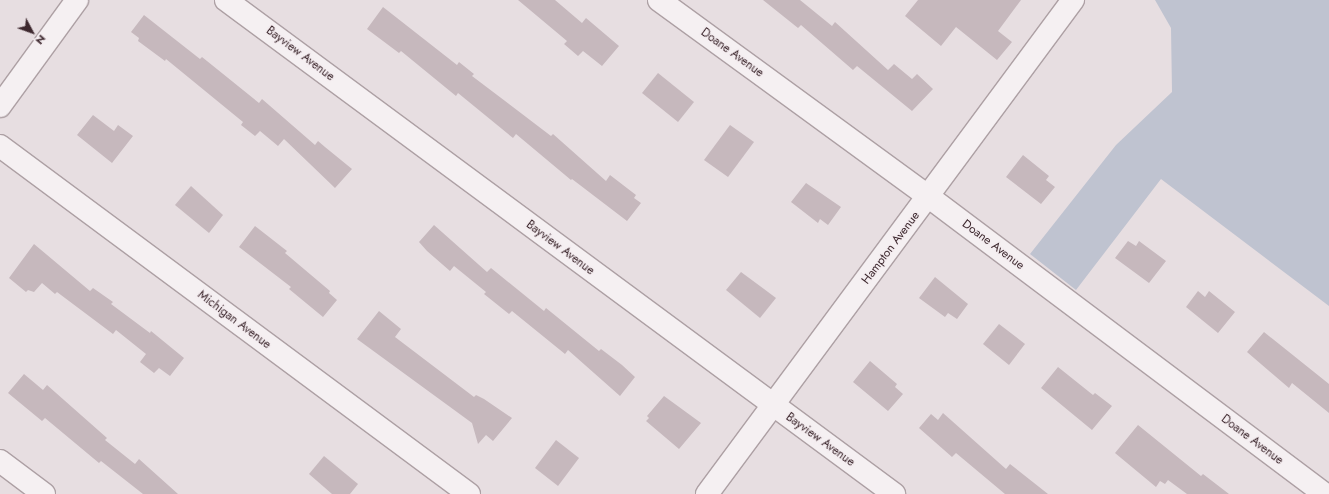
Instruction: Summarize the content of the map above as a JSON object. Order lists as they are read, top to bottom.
{
  "streets": {
    "street": [
      "Doane Avenue",
      "Bayview Avenue",
      "Hampton Avenue",
      "Michigan Avenue"
    ]
  },
  "crossings": [
    ["Doane Avenue", "Hampton Avenue"],
    ["Bayview Avenue", "Hampton Avenue"]
  ],
  "north": "bottom right"
}
